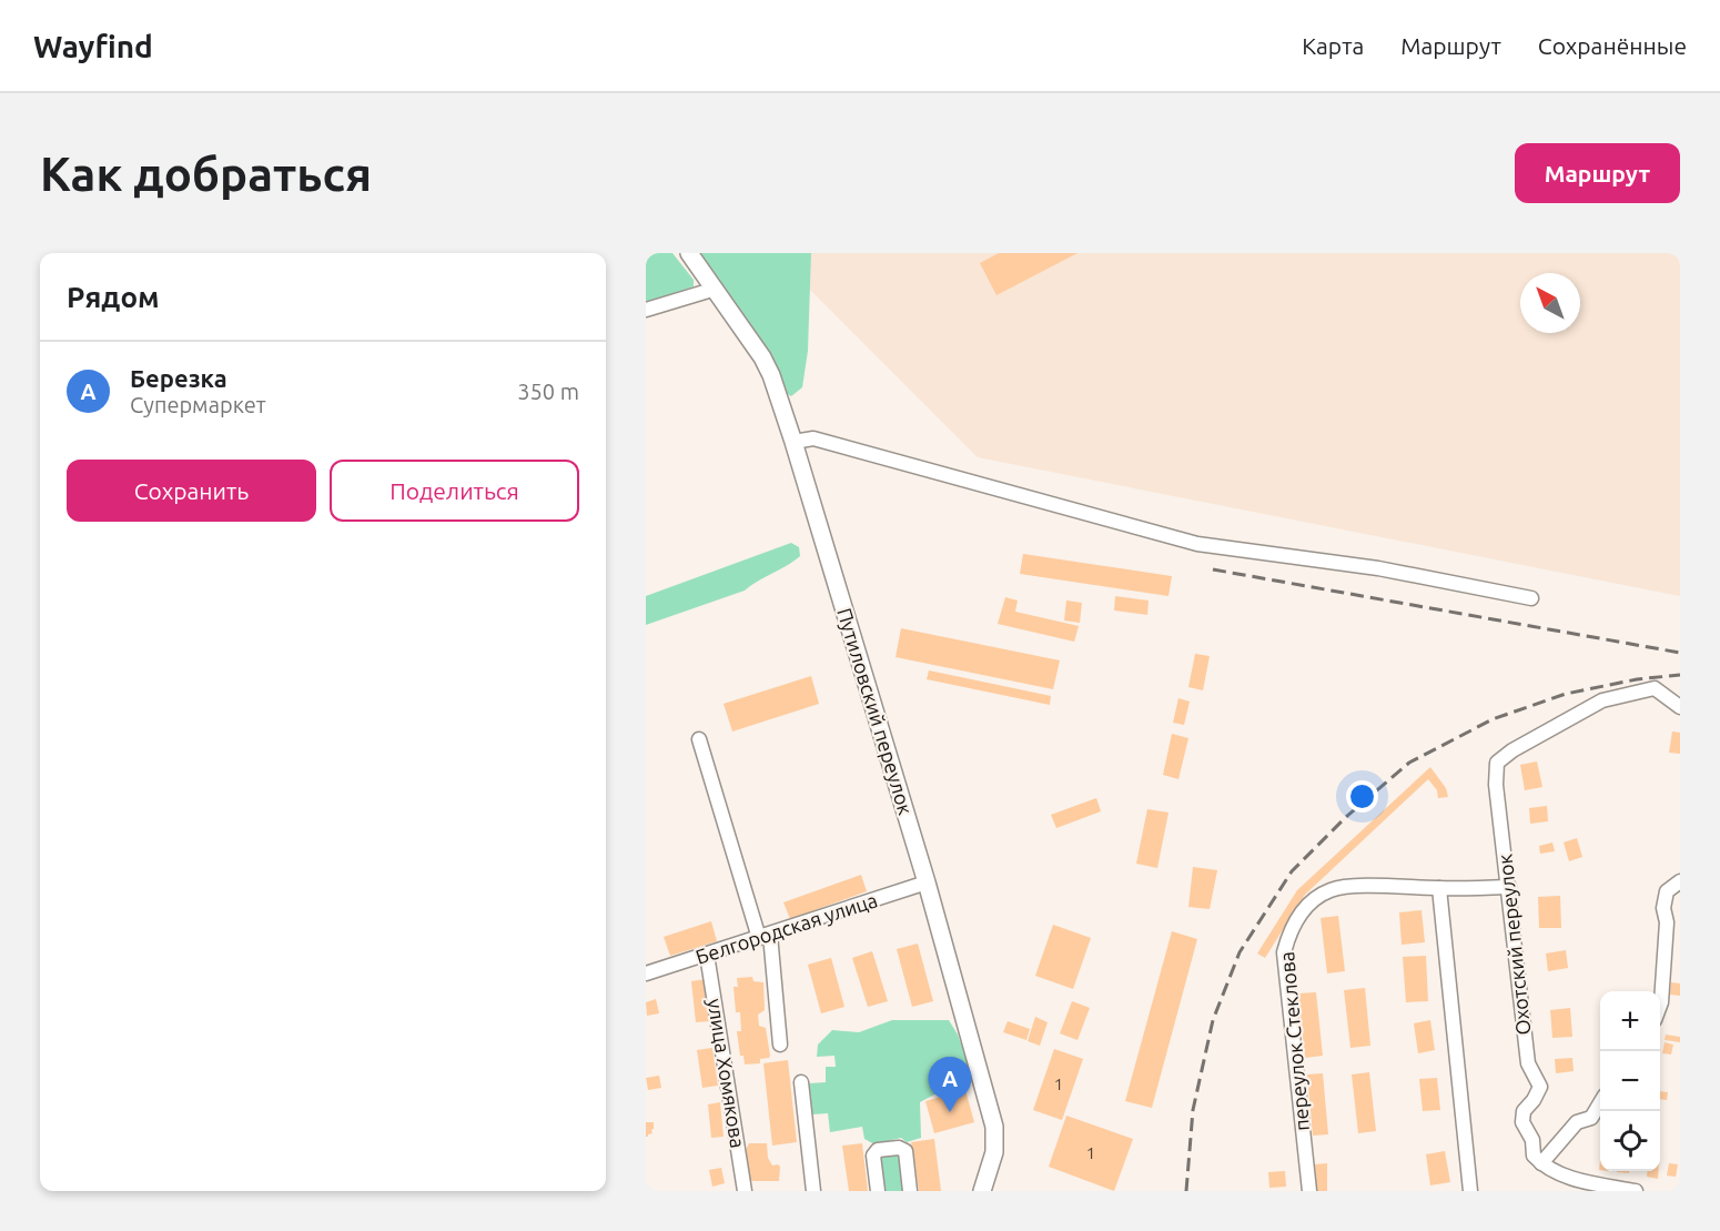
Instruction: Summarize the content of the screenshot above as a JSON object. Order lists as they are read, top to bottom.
{
  "streets": {
    "main road": ["Путиловский переулок"],
    "street": [
      "Белгородская улица",
      "Охотский переулок",
      "переулок Стеклова",
      "улица Хомякова"
    ]
  },
  "crossings": [
    ["Путиловский переулок", "Белгородская улица"],
    ["Белгородская улица", "улица Хомякова"]
  ],
  "house_numbers": ["1", "1"],
  "north": "top left",
  "page": {
    "header": "Wayfind",
    "nav": ["Карта", "Маршрут", "Сохранённые"],
    "buttons": [
      "Маршрут",
      ["Сохранить", "Поделиться"]
    ],
    "title": "Как добраться",
    "heading": "Рядом",
    "list": [
      {
        "mark": "A",
        "name": "Березка",
        "note": "Супермаркет",
        "value": "350 m"
      }
    ],
    "map_buttons": ["+", "−"],
    "pins": "A"
  }
}
